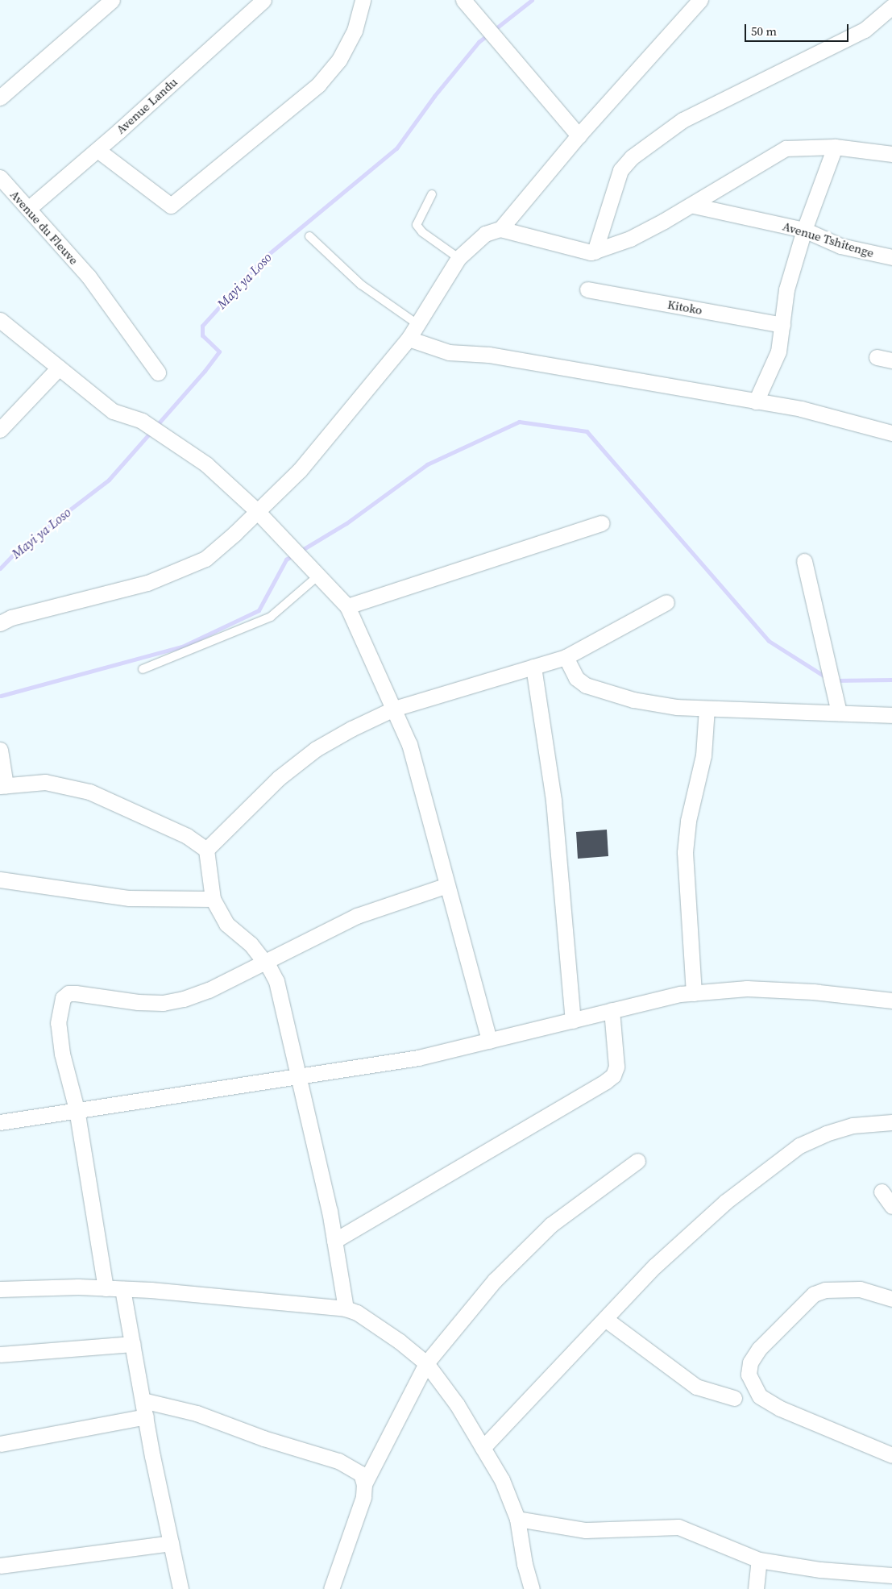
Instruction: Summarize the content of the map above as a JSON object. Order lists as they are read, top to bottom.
{
  "streets": {
    "street": [
      "Avenue Landu",
      "Avenue du Fleuve",
      "Avenue Tshitenge",
      "Kitoko"
    ]
  },
  "crossings": [
    ["Avenue Landu", "Avenue du Fleuve"]
  ],
  "water": ["Mayi ya Loso"],
  "scale_bar": "50 m"
}
